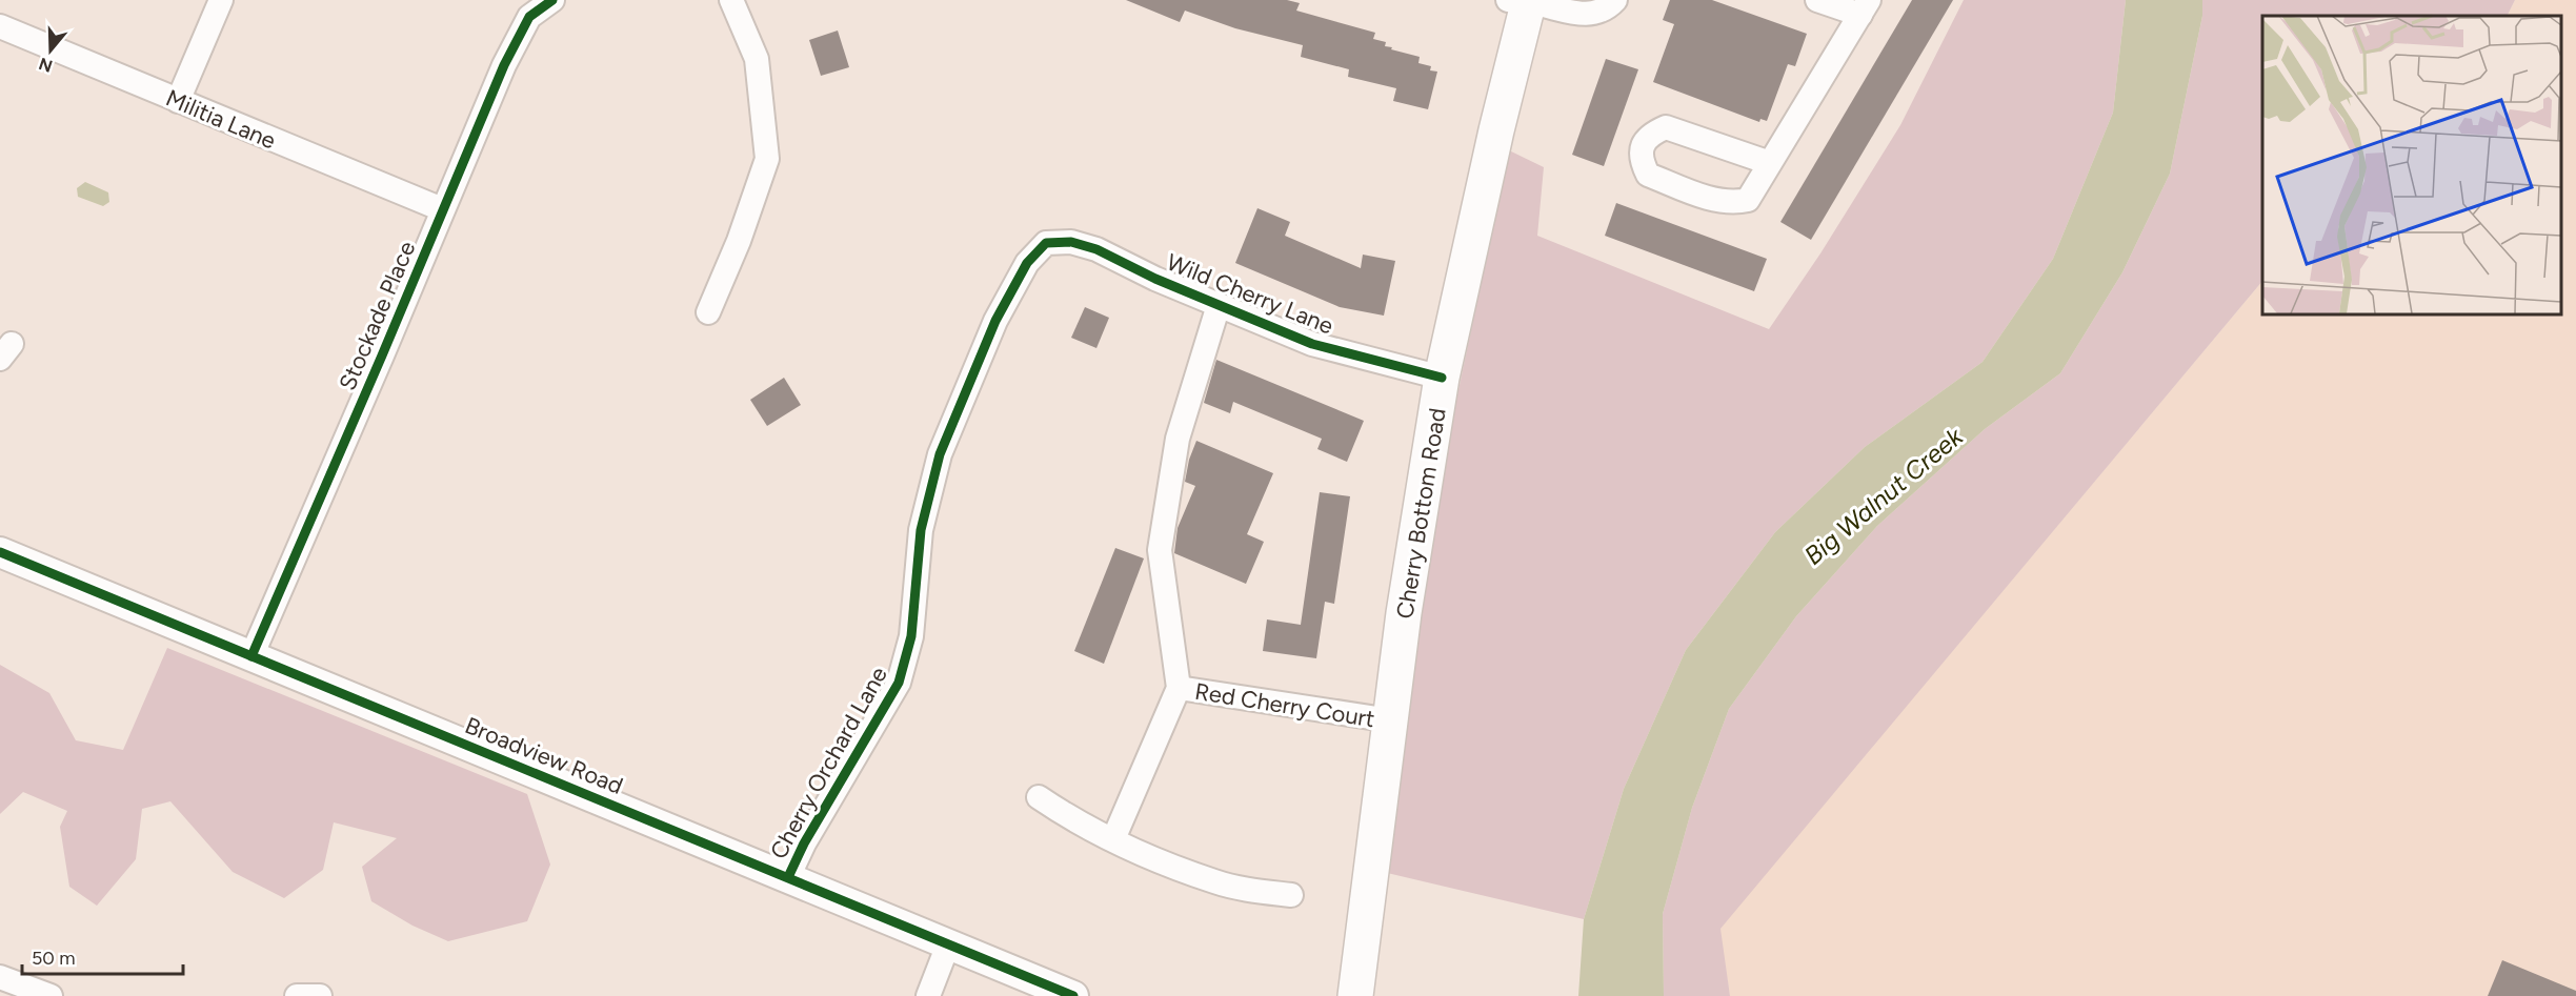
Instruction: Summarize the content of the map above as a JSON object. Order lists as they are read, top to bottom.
{
  "streets": {
    "main road": ["Cherry Bottom Road"],
    "street": [
      "Militia Lane",
      "Wild Cherry Lane",
      "Stockade Place",
      "Red Cherry Court",
      "Broadview Road",
      "Cherry Orchard Lane"
    ]
  },
  "crossings": [
    ["Militia Lane", "Stockade Place"],
    ["Wild Cherry Lane", "Cherry Bottom Road"],
    ["Wild Cherry Lane", "Red Cherry Court"],
    ["Wild Cherry Lane", "Cherry Orchard Lane"],
    ["Stockade Place", "Broadview Road"],
    ["Cherry Bottom Road", "Red Cherry Court"],
    ["Broadview Road", "Cherry Orchard Lane"]
  ],
  "water": ["Big Walnut Creek"],
  "scale_bar": "50 m",
  "north": "bottom"
}
